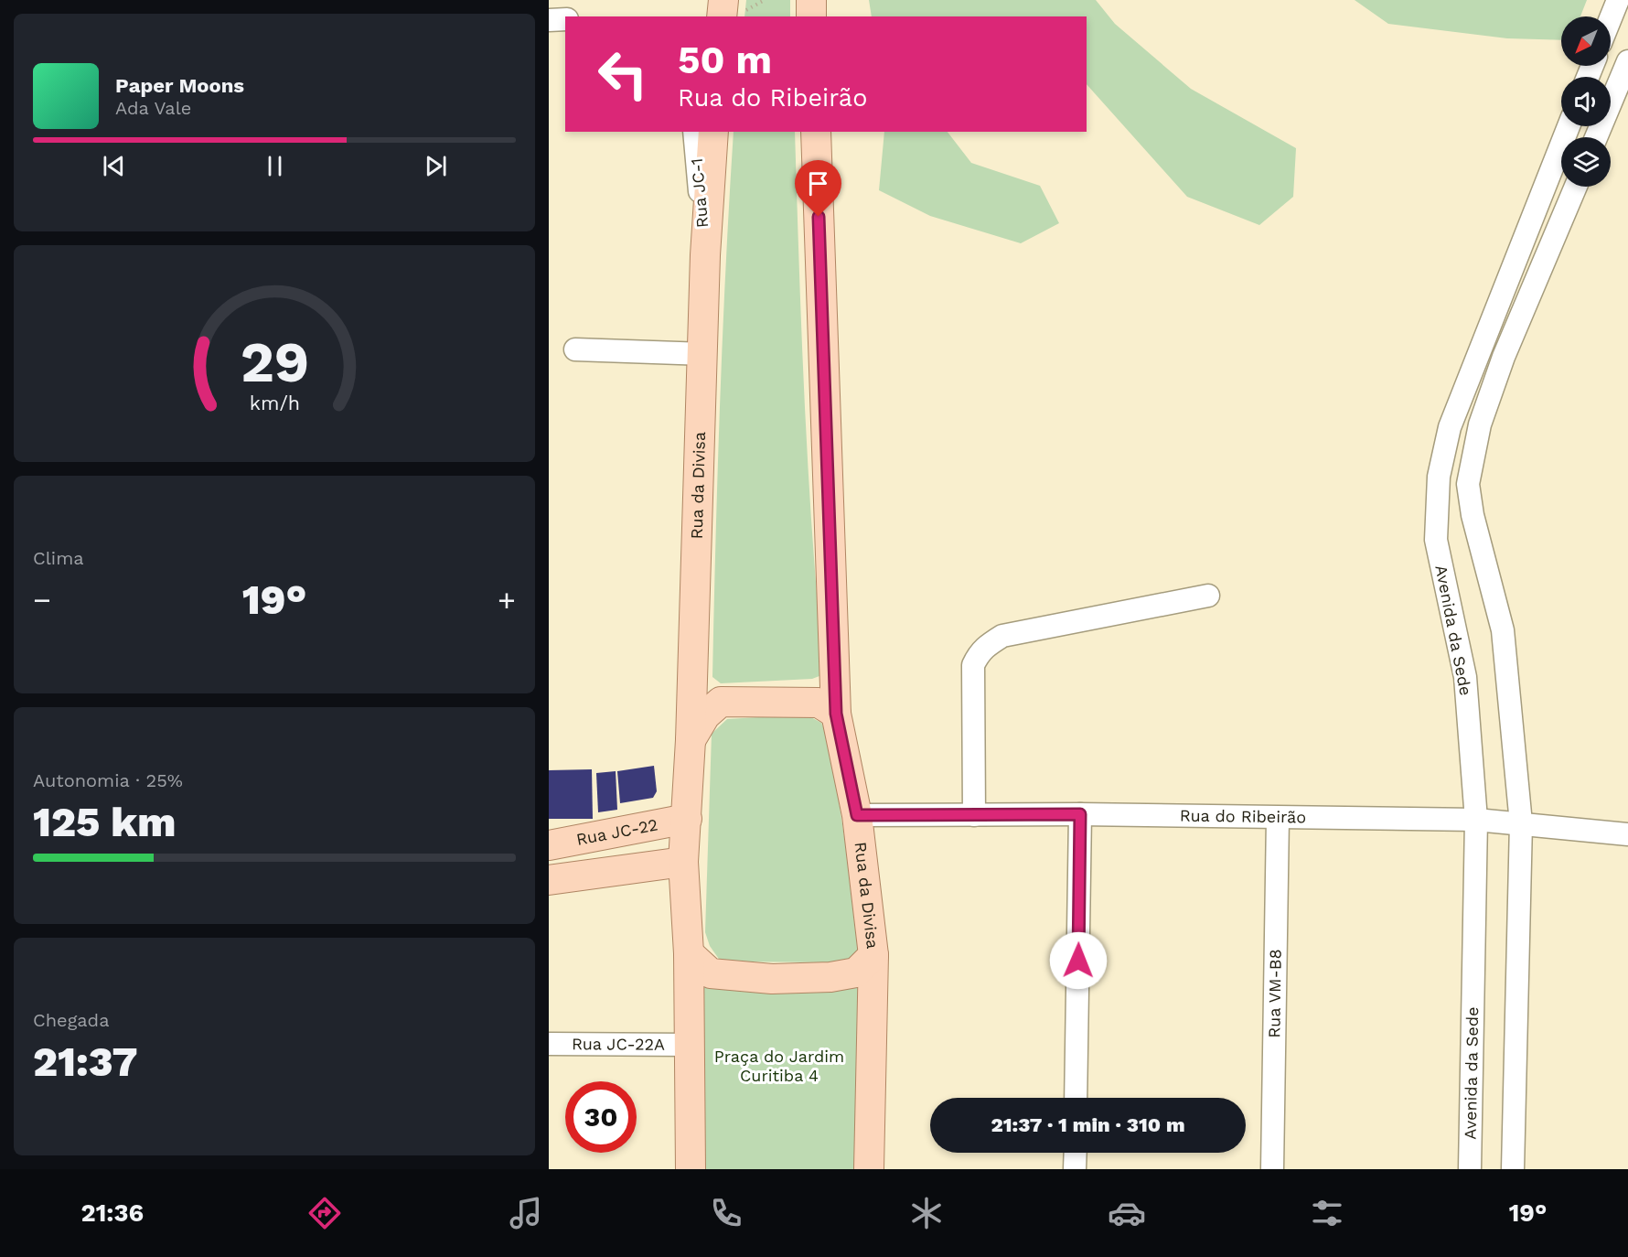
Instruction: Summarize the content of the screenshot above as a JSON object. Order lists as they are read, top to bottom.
{
  "streets": {
    "main road": ["Rua da Divisa", "Rua JC-22"],
    "street": [
      "Rua JC-1",
      "Avenida da Sede",
      "Rua do Ribeirão",
      "Rua VM-B8",
      "Rua JC-22A"
    ]
  },
  "crossings": [
    ["Rua JC-1", "Rua da Divisa"],
    ["Rua da Divisa", "Rua do Ribeirão"],
    ["Rua da Divisa", "Rua JC-22"],
    ["Rua da Divisa", "Rua JC-22A"],
    ["Avenida da Sede", "Rua do Ribeirão"],
    ["Rua do Ribeirão", "Rua VM-B8"]
  ],
  "parks": ["Praça do Jardim Curitiba 4"],
  "north": "bottom left",
  "page": {
    "turn": ["50 m", "Rua do Ribeirão"],
    "song": ["Paper Moons", "Ada Vale"],
    "tile": [
      "Clima",
      ["Autonomia · 25%", "125 km"],
      ["Chegada", "21:37"]
    ],
    "heat": ["−", "19°", "+"],
    "limit": "30",
    "trip": "21:37 · 1 min · 310 m",
    "tabs": ["21:36", "19°"],
    "gauge": ["29", "km/h"]
  }
}
